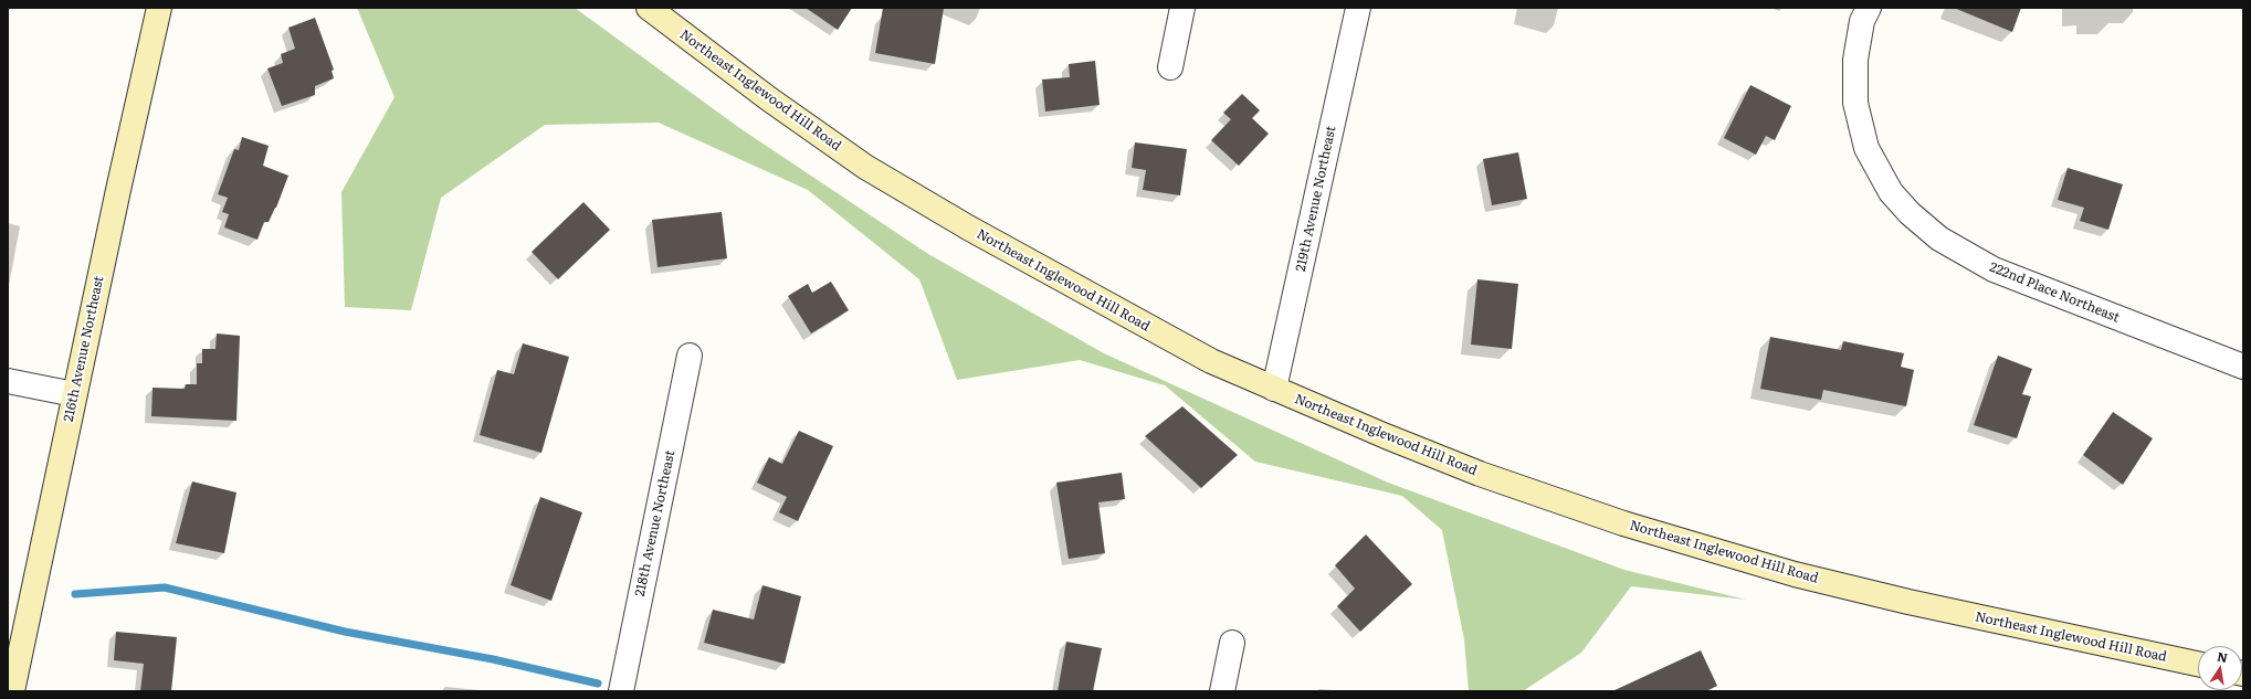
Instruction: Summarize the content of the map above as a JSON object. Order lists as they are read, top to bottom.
{
  "streets": {
    "street": [
      "Northeast Inglewood Hill Road",
      "219th Avenue Northeast",
      "222nd Place Northeast",
      "216th Avenue Northeast",
      "218th Avenue Northeast"
    ]
  },
  "crossings": [
    ["Northeast Inglewood Hill Road", "219th Avenue Northeast"]
  ],
  "north": "top"
}
